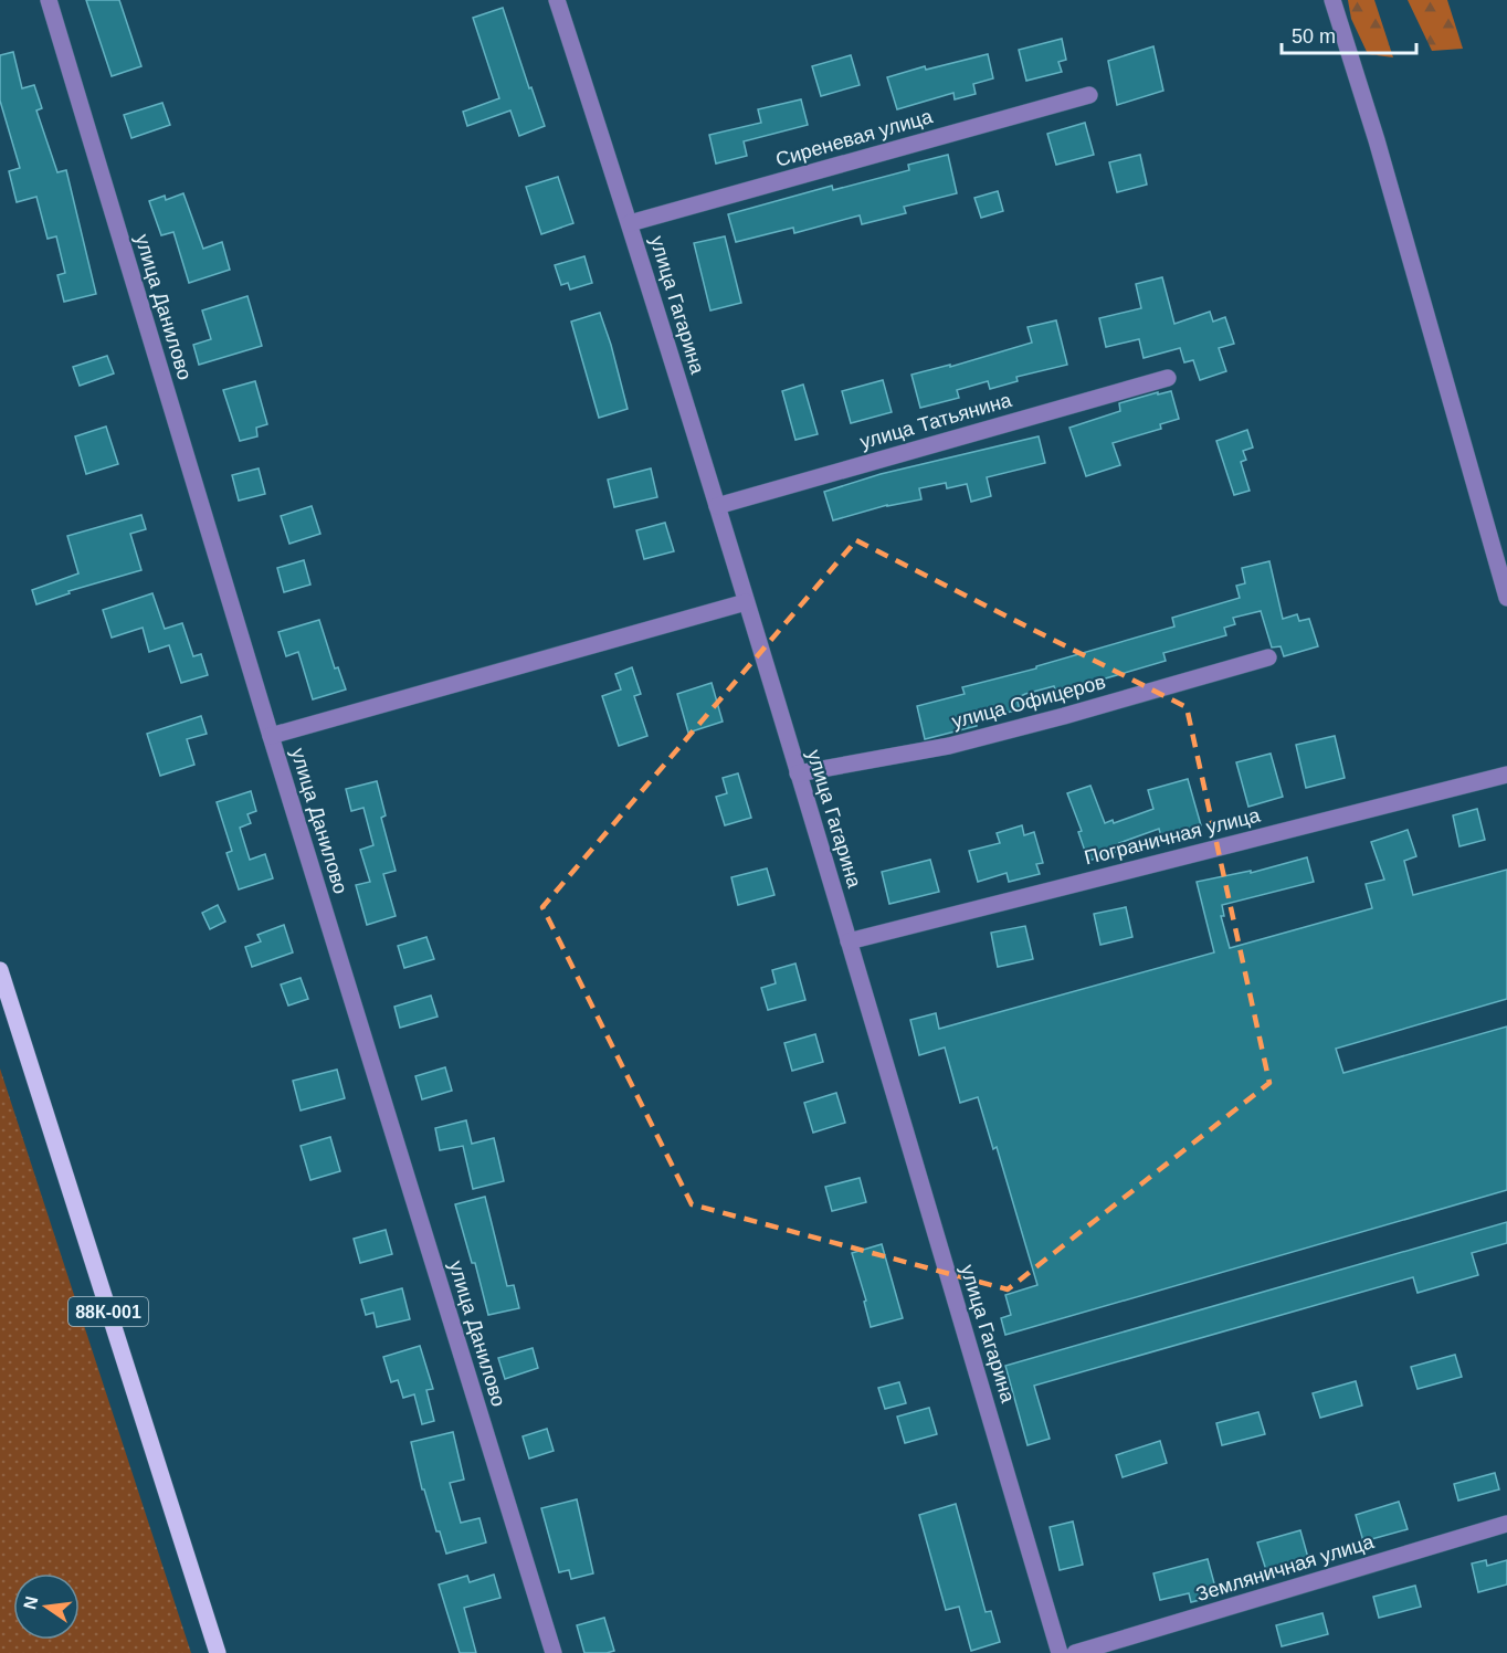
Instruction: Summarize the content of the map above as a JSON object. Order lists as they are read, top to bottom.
{
  "streets": {
    "main road": ["88К-001"],
    "street": [
      "Сиреневая улица",
      "улица Гагарина",
      "улица Данилово",
      "улица Татьянина",
      "улица Офицеров",
      "Пограничная улица",
      "Земляничная улица"
    ]
  },
  "crossings": [
    ["Сиреневая улица", "улица Гагарина"],
    ["улица Гагарина", "улица Татьянина"],
    ["улица Гагарина", "улица Офицеров"],
    ["улица Гагарина", "Пограничная улица"]
  ],
  "scale_bar": "50 m",
  "north": "left"
}
